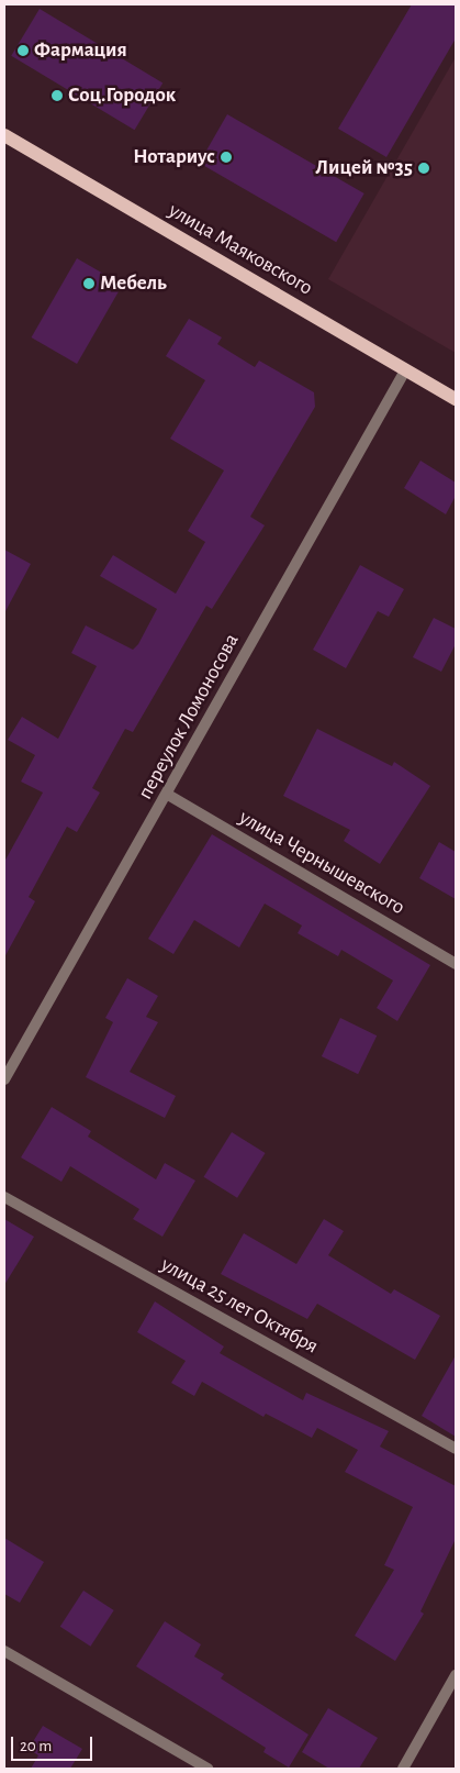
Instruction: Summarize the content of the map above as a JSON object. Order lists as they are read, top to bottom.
{
  "streets": {
    "main road": ["улица Маяковского"],
    "street": ["переулок Ломоносова", "улица Чернышевского", "улица 25 лет Октября"]
  },
  "crossings": [
    ["улица Маяковского", "переулок Ломоносова"],
    ["переулок Ломоносова", "улица Чернышевского"]
  ],
  "places": [
    "Фармация",
    "Соц.Городок",
    "Нотариус",
    "Лицей №35",
    "Мебель"
  ],
  "scale_bar": "20 m"
}
